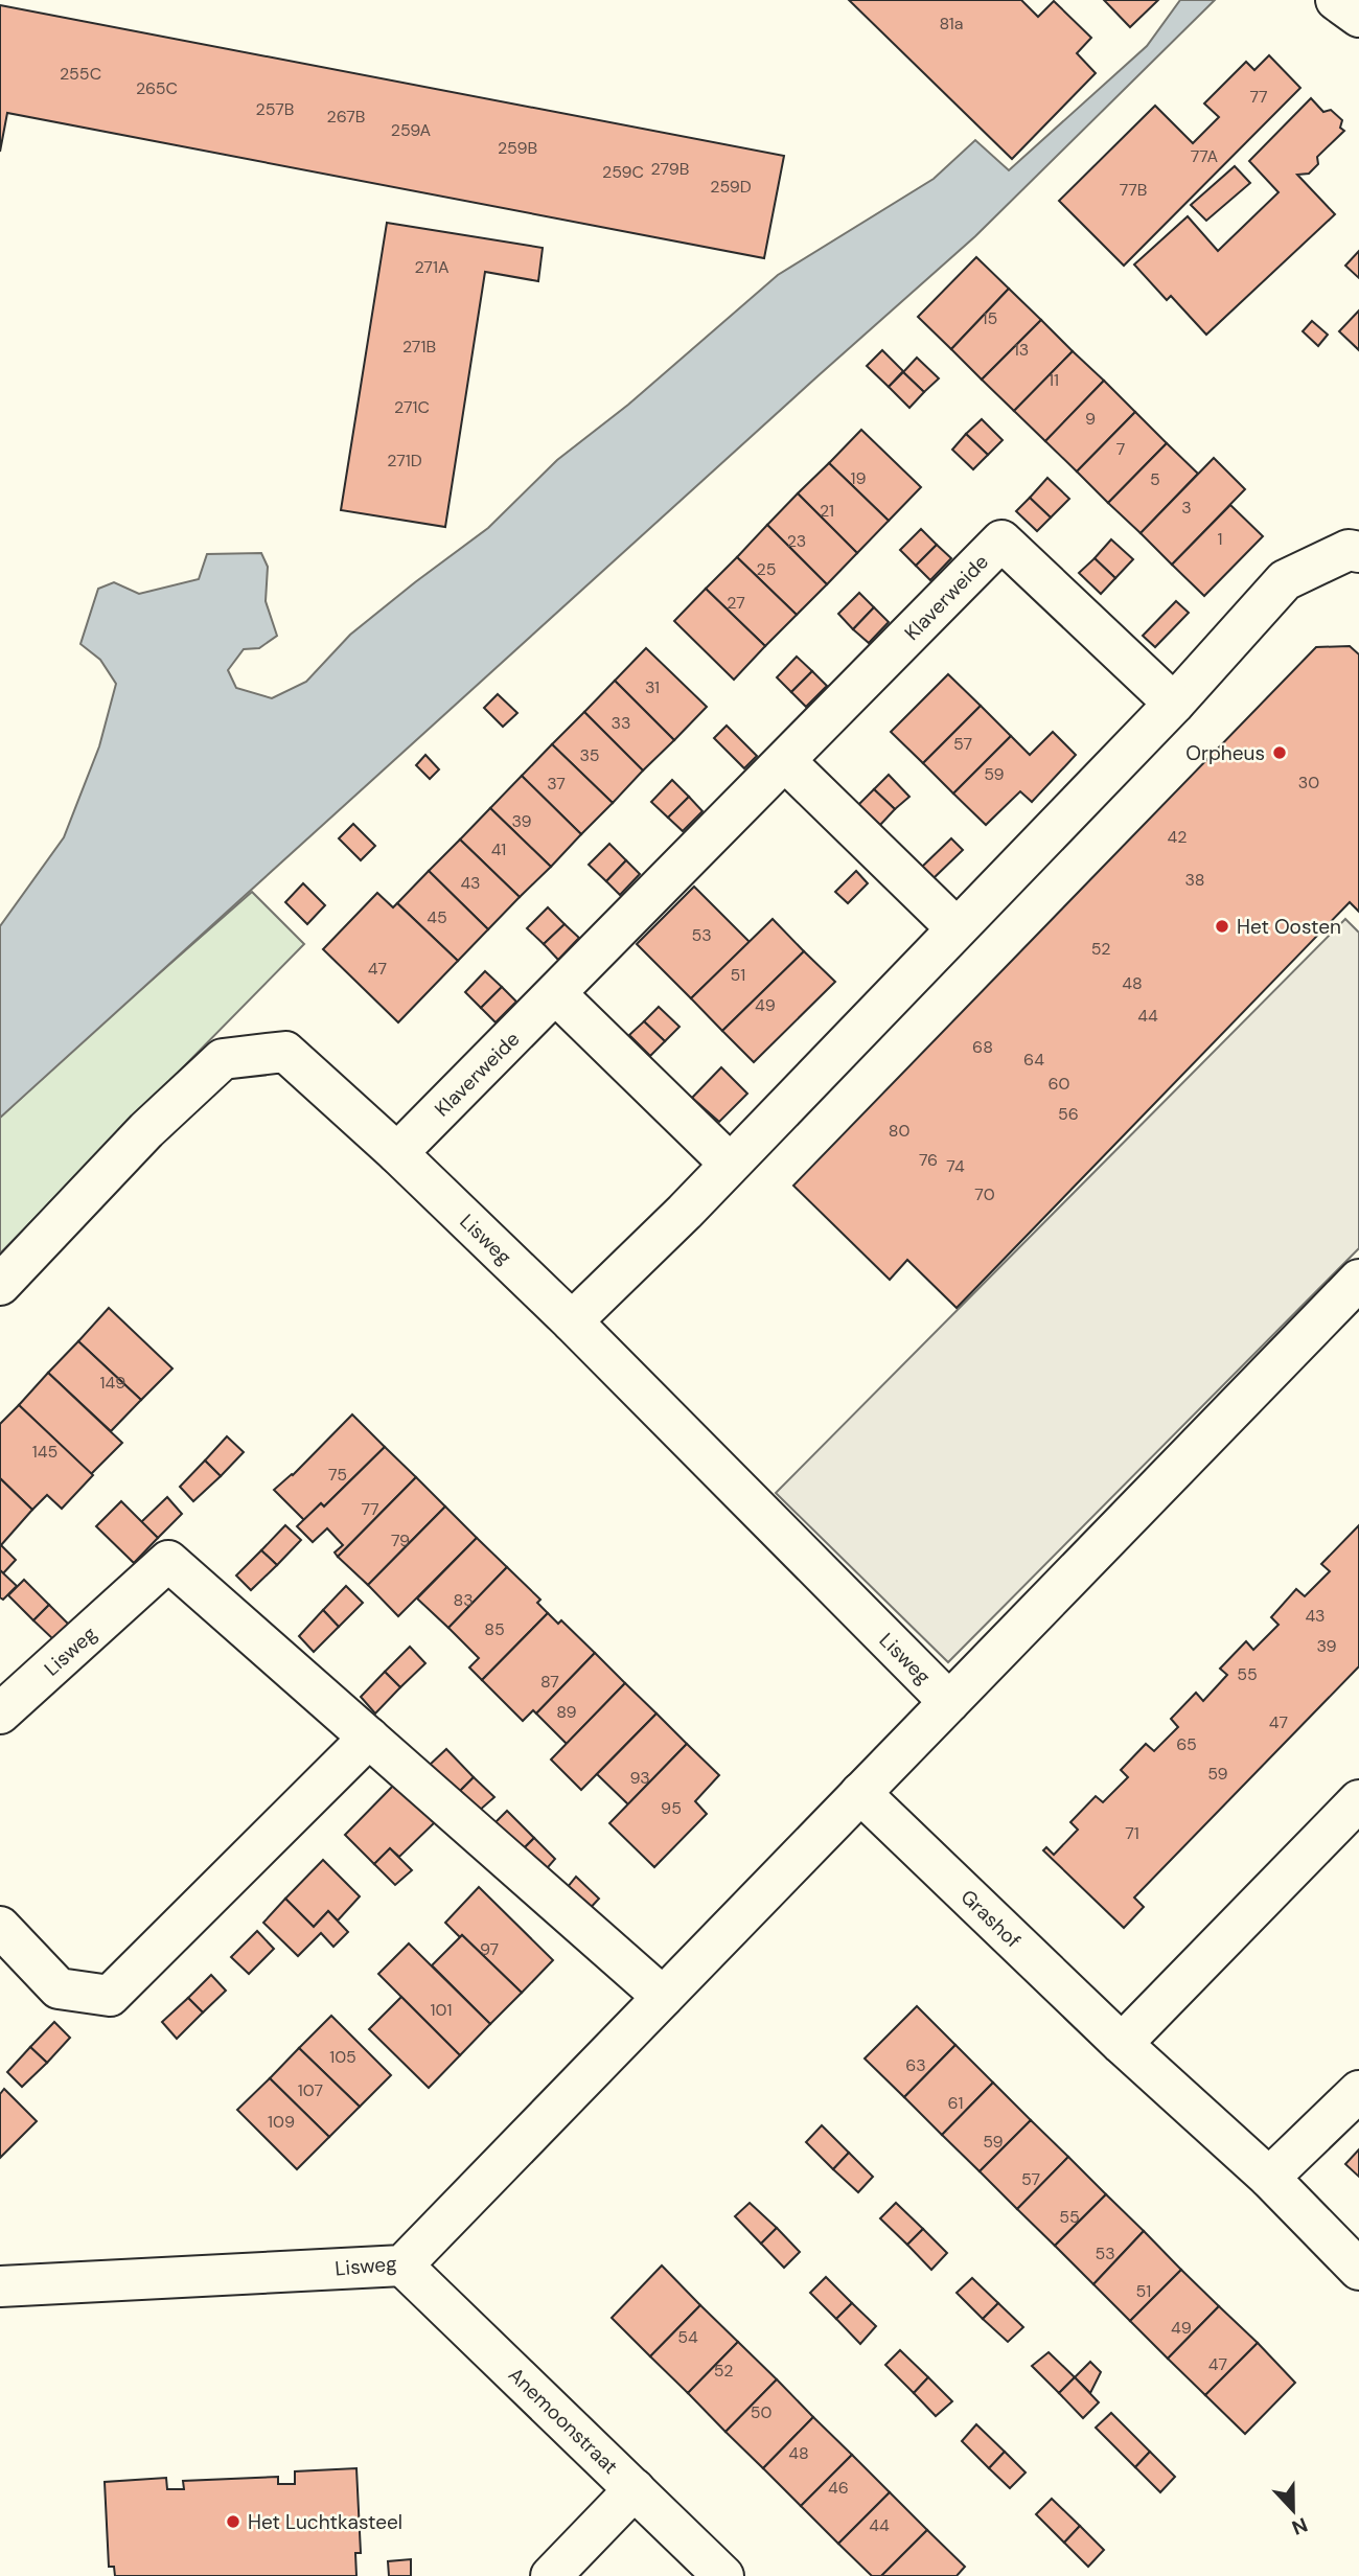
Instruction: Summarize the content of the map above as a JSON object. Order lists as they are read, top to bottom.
{
  "streets": {
    "street": [
      "Klaverweide",
      "Lisweg",
      "Grashof",
      "Anemoonstraat"
    ]
  },
  "crossings": [
    ["Klaverweide", "Lisweg"],
    ["Lisweg", "Grashof"],
    ["Lisweg", "Anemoonstraat"]
  ],
  "places": ["Orpheus", "Het Oosten", "Het Luchtkasteel"],
  "house_numbers": [
    "81a",
    "255C",
    "265C",
    "77",
    "257B",
    "267B",
    "259A",
    "259B",
    "77A",
    "279B",
    "259C",
    "259D",
    "77B",
    "271A",
    "15",
    "271B",
    "13",
    "11",
    "271C",
    "9",
    "7",
    "271D",
    "19",
    "5",
    "3",
    "21",
    "1",
    "23",
    "25",
    "27",
    "31",
    "33",
    "57",
    "35",
    "59",
    "30",
    "37",
    "39",
    "42",
    "41",
    "38",
    "43",
    "45",
    "53",
    "52",
    "47",
    "51",
    "48",
    "49",
    "44",
    "68",
    "64",
    "60",
    "56",
    "80",
    "76",
    "74",
    "70",
    "149",
    "145",
    "75",
    "77",
    "79",
    "83",
    "43",
    "85",
    "39",
    "55",
    "87",
    "89",
    "47",
    "65",
    "59",
    "93",
    "95",
    "71",
    "97",
    "101",
    "105",
    "63",
    "107",
    "61",
    "109",
    "59",
    "57",
    "55",
    "53",
    "51",
    "49",
    "54",
    "47",
    "52",
    "50",
    "48",
    "46",
    "44"
  ],
  "north": "bottom"
}
